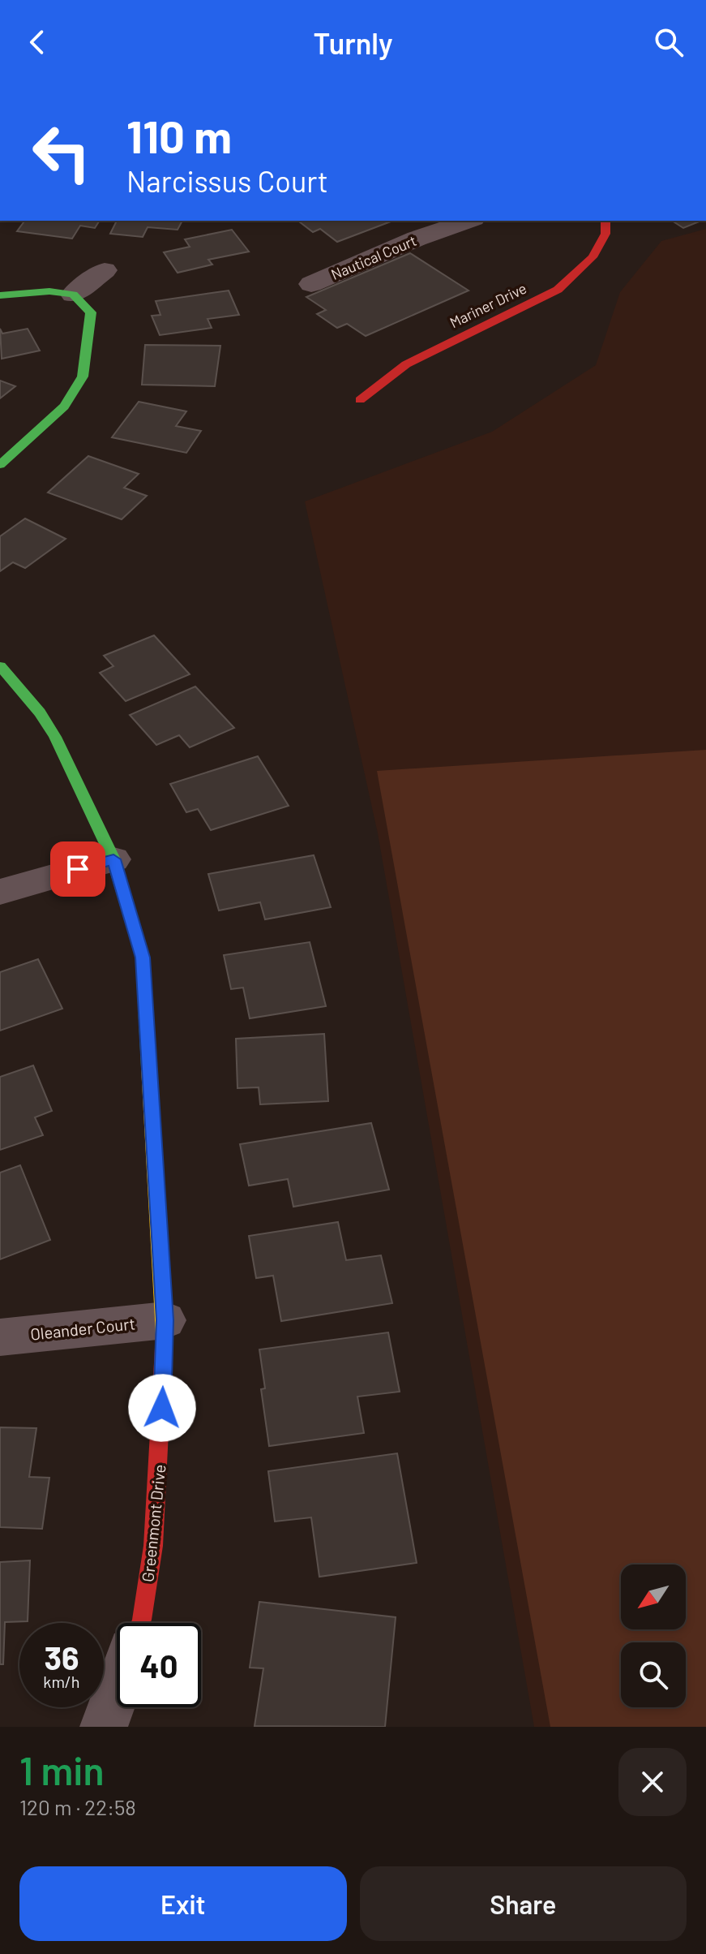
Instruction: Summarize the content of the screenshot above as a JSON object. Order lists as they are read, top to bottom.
{
  "streets": {
    "street": [
      "Nautical Court",
      "Mariner Drive",
      "Oleander Court",
      "Greenmont Drive"
    ]
  },
  "crossings": [
    ["Oleander Court", "Greenmont Drive"]
  ],
  "north": "bottom left",
  "page": {
    "header": "Turnly",
    "turn": ["110 m", "Narcissus Court"],
    "speed": "36 km/h",
    "limit": "40",
    "heading": ["1 min", "120 m · 22:58"],
    "buttons": ["Exit", "Share"]
  }
}
